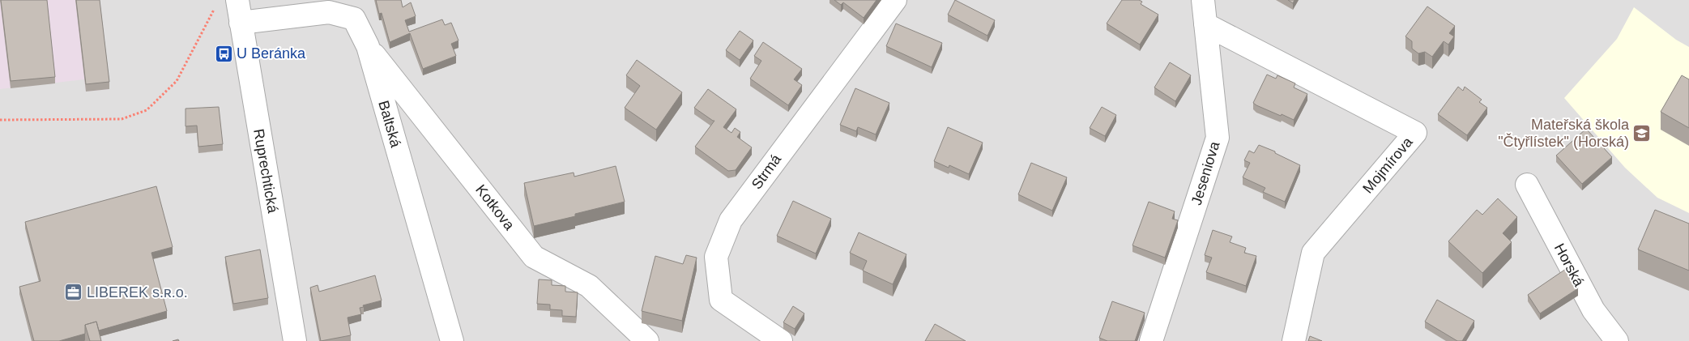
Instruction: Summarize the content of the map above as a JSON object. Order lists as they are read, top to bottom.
{
  "streets": {
    "street": [
      "Baltská",
      "Mojmírova",
      "Ruprechtická",
      "Strmá",
      "Jeseniova",
      "Kotkova",
      "Horská"
    ]
  },
  "crossings": [
    ["Baltská", "Ruprechtická"],
    ["Baltská", "Kotkova"],
    ["Mojmírova", "Jeseniova"]
  ],
  "places": {
    "bus stop": ["U Beránka"],
    "school or university": ["Mateřská škola \"Čtyřlístek\" (Horská)"],
    "office": ["LIBEREK s.ʀ.ᴏ."]
  }
}
